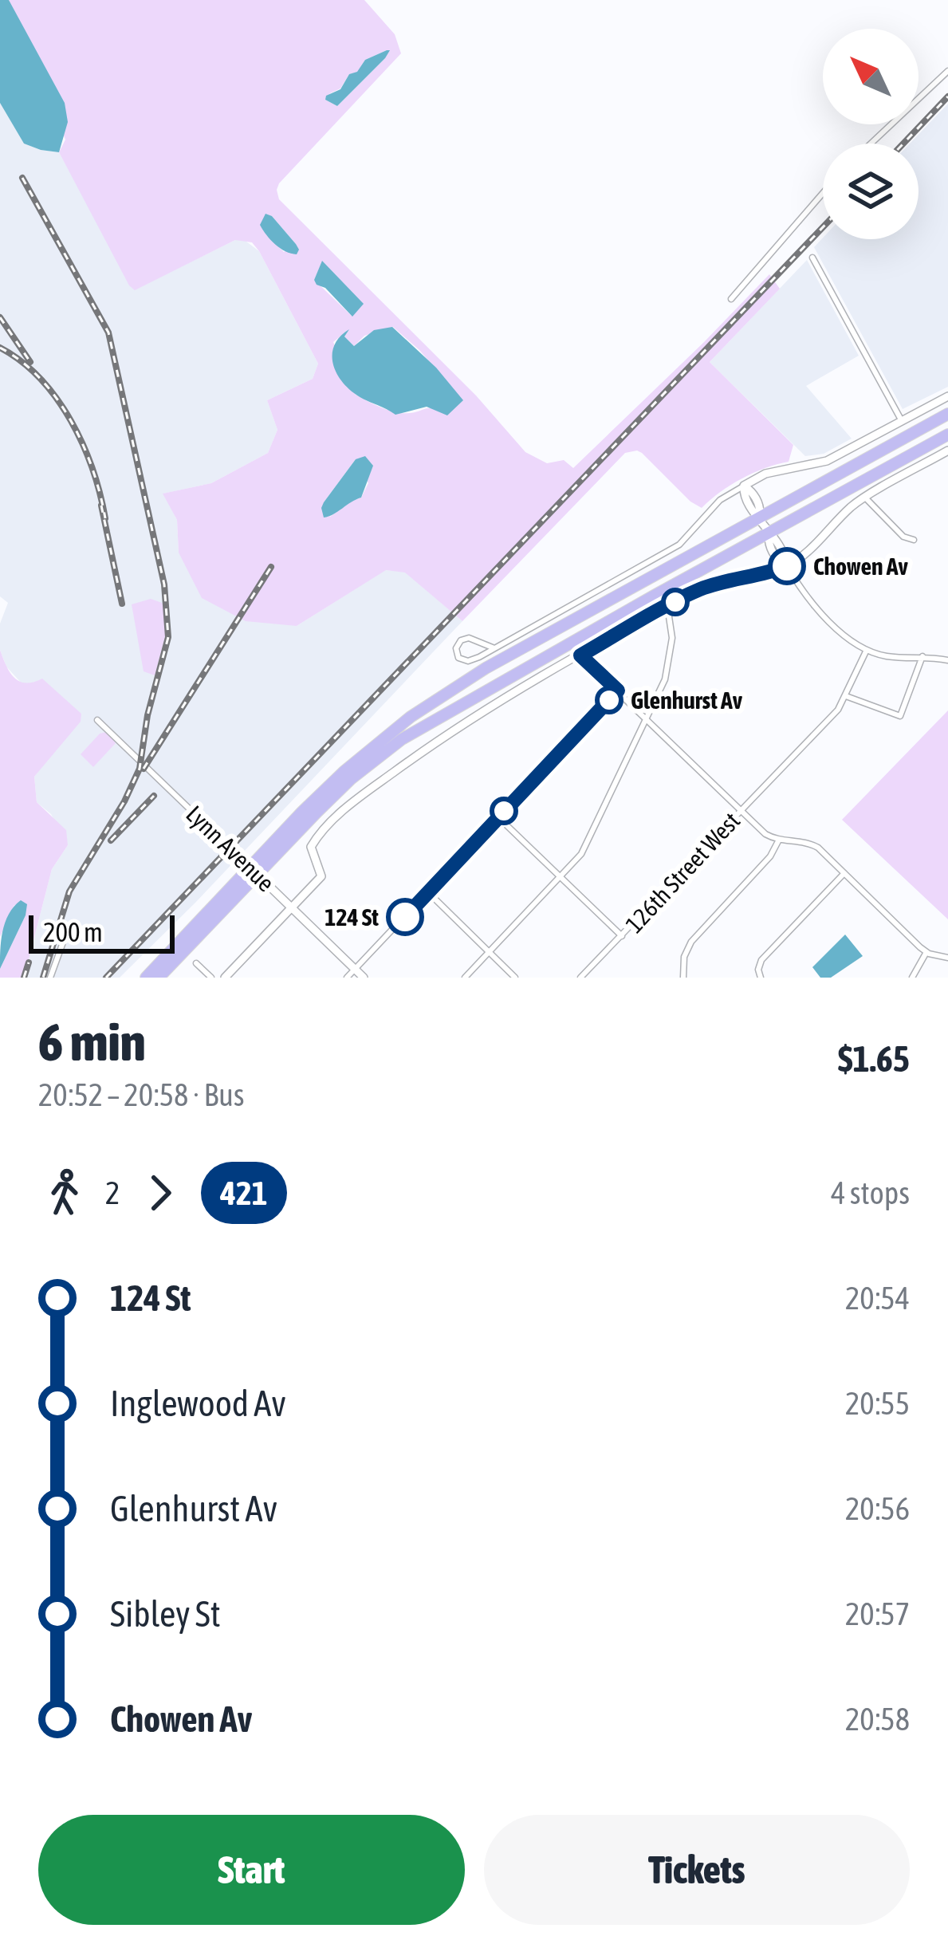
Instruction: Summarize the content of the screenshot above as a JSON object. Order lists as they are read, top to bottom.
{
  "streets": {
    "street": ["Lynn Avenue", "126th Street West"]
  },
  "places": ["Chowen Av", "Glenhurst Av", "124 St"],
  "lines": ["bus line 421"],
  "scale_bar": "200 m",
  "north": "top left",
  "page": {
    "scale": "200 m",
    "heading": ["6 min", "20:52 – 20:58 · Bus", "$1.65"],
    "legs": ["2", "421", "4 stops"],
    "list": [
      {
        "name": "124 St",
        "value": "20:54"
      },
      {
        "name": "Inglewood Av",
        "value": "20:55"
      },
      {
        "name": "Glenhurst Av",
        "value": "20:56"
      },
      {
        "name": "Sibley St",
        "value": "20:57"
      },
      {
        "name": "Chowen Av",
        "value": "20:58"
      }
    ],
    "buttons": ["Start", "Tickets"]
  }
}
